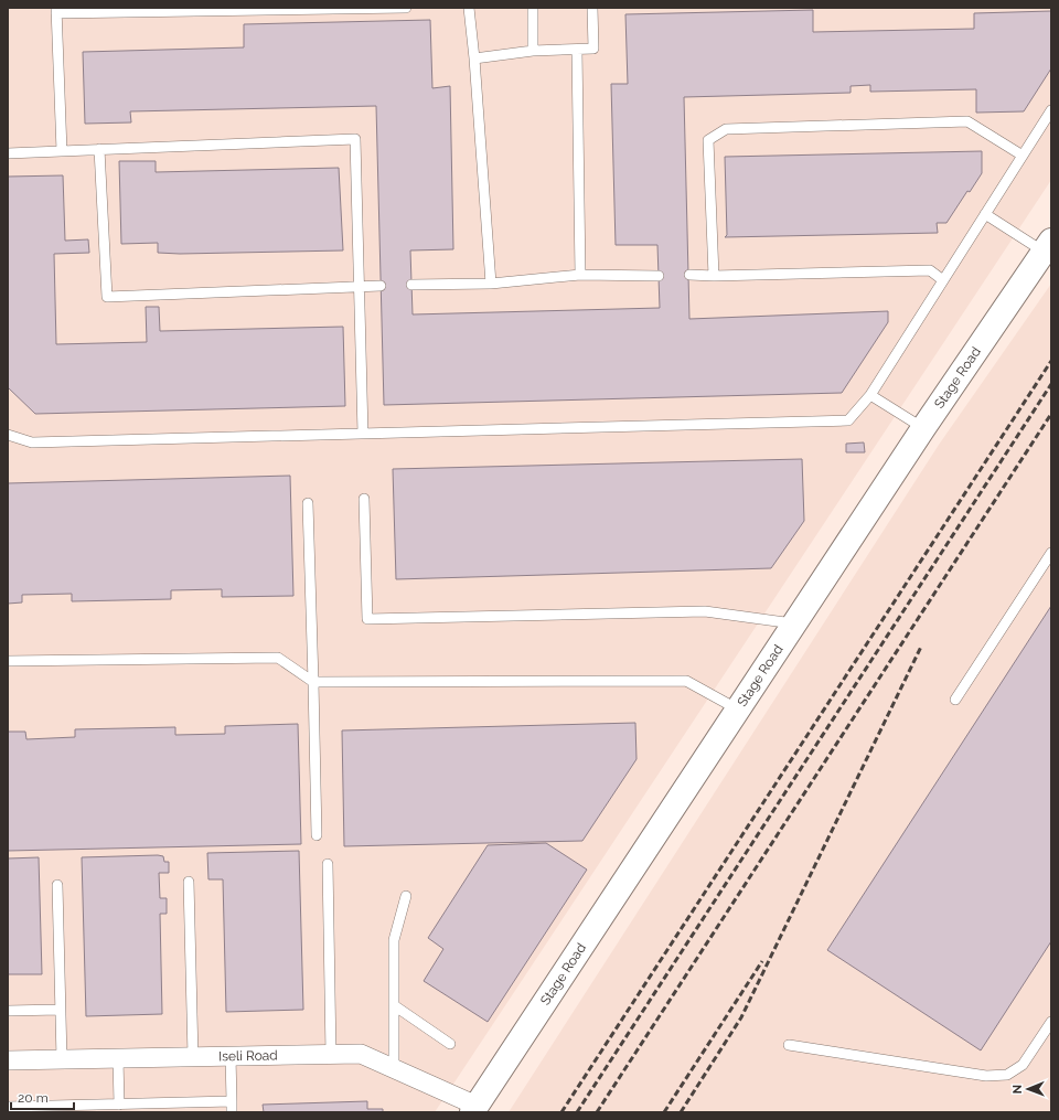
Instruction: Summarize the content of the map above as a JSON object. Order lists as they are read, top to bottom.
{
  "streets": {
    "street": ["Stage Road", "Iseli Road"]
  },
  "crossings": [
    ["Stage Road", "Iseli Road"]
  ],
  "scale_bar": "20 m",
  "north": "left"
}
